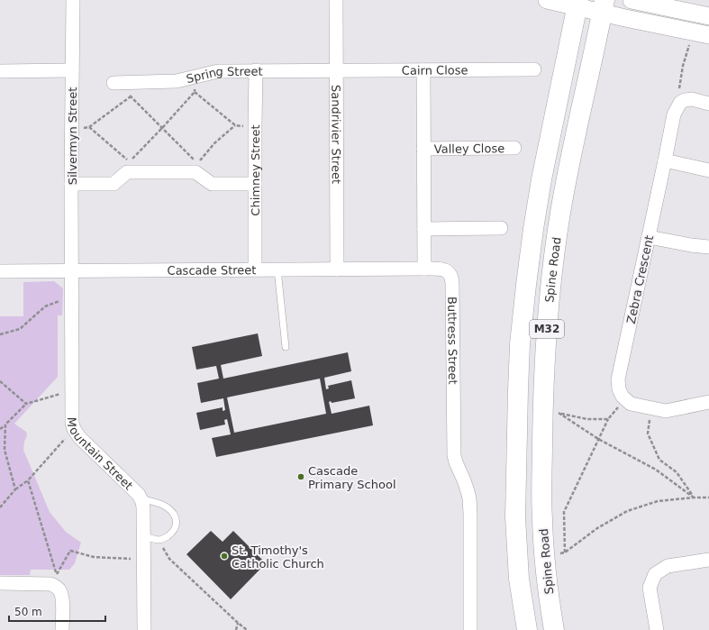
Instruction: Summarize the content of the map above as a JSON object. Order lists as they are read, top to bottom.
{
  "streets": {
    "main road": ["Spine Road", "M32"],
    "street": [
      "Cairn Close",
      "Spring Street",
      "Sandrivier Street",
      "Silvermyn Street",
      "Valley Close",
      "Chimney Street",
      "Cascade Street",
      "Zebra Crescent",
      "Buttress Street",
      "Mountain Street"
    ]
  },
  "crossings": [
    ["Cairn Close", "Spring Street"],
    ["Cairn Close", "Sandrivier Street"],
    ["Spring Street", "Sandrivier Street"],
    ["Spring Street", "Chimney Street"],
    ["Sandrivier Street", "Cascade Street"],
    ["Silvermyn Street", "Cascade Street"],
    ["Silvermyn Street", "Mountain Street"],
    ["Chimney Street", "Cascade Street"],
    ["Cascade Street", "Buttress Street"],
    ["Cascade Street", "Mountain Street"]
  ],
  "places": ["Cascade Primary School", "St. Timothy's Catholic Church"],
  "scale_bar": "50 m"
}
